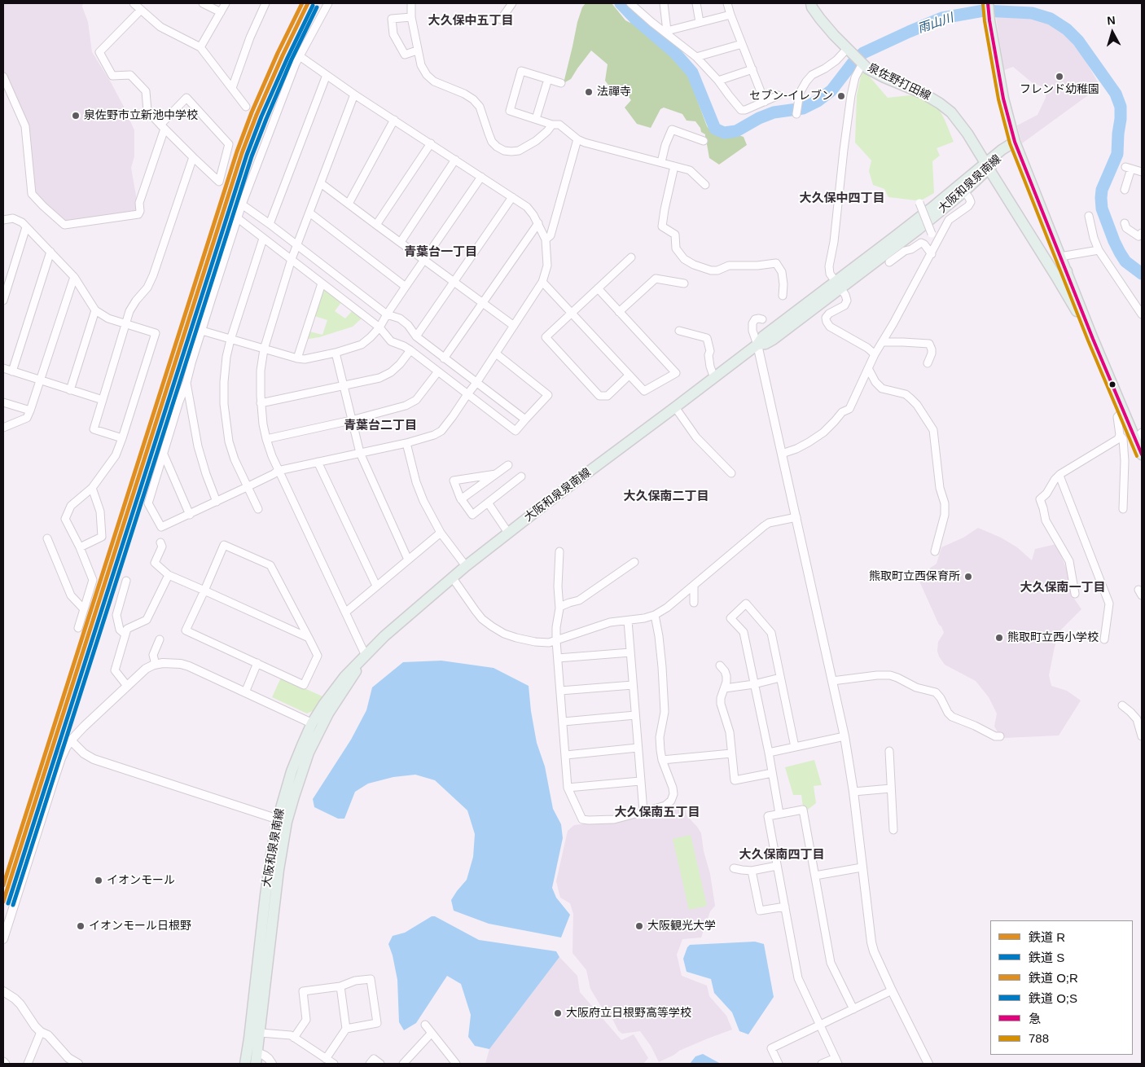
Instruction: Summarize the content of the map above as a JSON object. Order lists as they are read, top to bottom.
{
  "streets": {
    "main road": ["泉佐野打田線", "大阪和泉泉南線"]
  },
  "crossings": [
    ["泉佐野打田線", "大阪和泉泉南線"]
  ],
  "districts": [
    "大久保中五丁目",
    "大久保中四丁目",
    "青葉台一丁目",
    "青葉台二丁目",
    "大久保南二丁目",
    "大久保南一丁目",
    "大久保南五丁目",
    "大久保南四丁目"
  ],
  "water": ["雨山川"],
  "places": [
    "フレンド幼稚園",
    "法禪寺",
    "セブン-イレブン",
    "泉佐野市立新池中学校",
    "熊取町立西保育所",
    "熊取町立西小学校",
    "イオンモール",
    "イオンモール日根野",
    "大阪観光大学",
    "大阪府立日根野高等学校"
  ],
  "lines": [
    "rail line R",
    "rail line O;R",
    "transit line 急",
    "transit line 788",
    "rail line S",
    "rail line O;S"
  ],
  "legend": [
    "鉄道 R",
    "鉄道 S",
    "鉄道 O;R",
    "鉄道 O;S",
    "急",
    "788"
  ],
  "north": "top"
}
